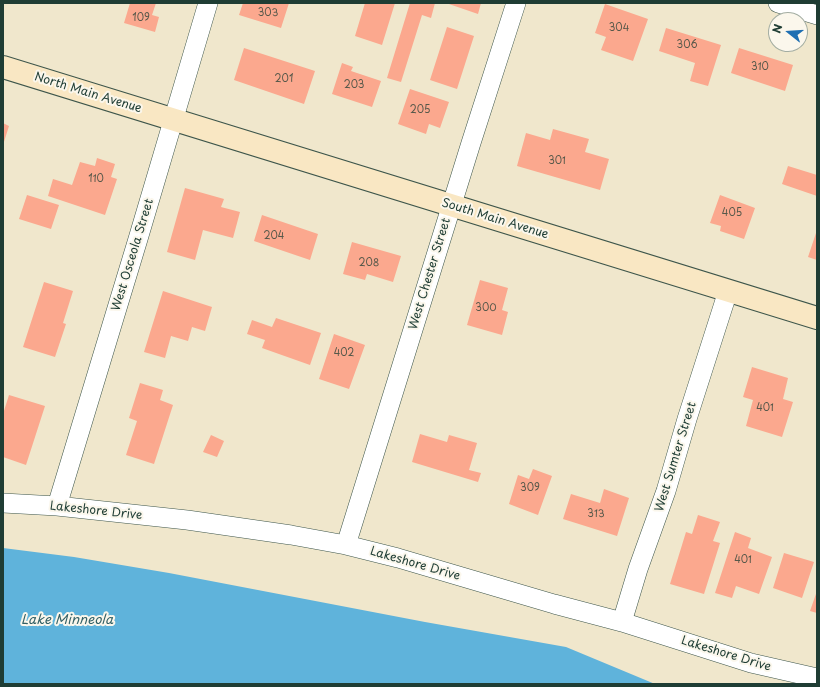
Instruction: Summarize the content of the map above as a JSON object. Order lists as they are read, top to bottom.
{
  "streets": {
    "street": [
      "North Main Avenue",
      "South Main Avenue",
      "West Osceola Street",
      "West Chester Street",
      "West Sumter Street",
      "Lakeshore Drive"
    ]
  },
  "crossings": [
    ["North Main Avenue", "South Main Avenue"],
    ["North Main Avenue", "West Osceola Street"],
    ["South Main Avenue", "West Osceola Street"],
    ["South Main Avenue", "West Chester Street"],
    ["South Main Avenue", "West Sumter Street"],
    ["West Osceola Street", "Lakeshore Drive"],
    ["West Chester Street", "Lakeshore Drive"],
    ["West Sumter Street", "Lakeshore Drive"]
  ],
  "water": ["Lake Minneola"],
  "house_numbers": [
    "303",
    "109",
    "304",
    "306",
    "310",
    "201",
    "203",
    "205",
    "301",
    "110",
    "405",
    "204",
    "208",
    "300",
    "402",
    "401",
    "309",
    "313",
    "401"
  ],
  "north": "left"
}
